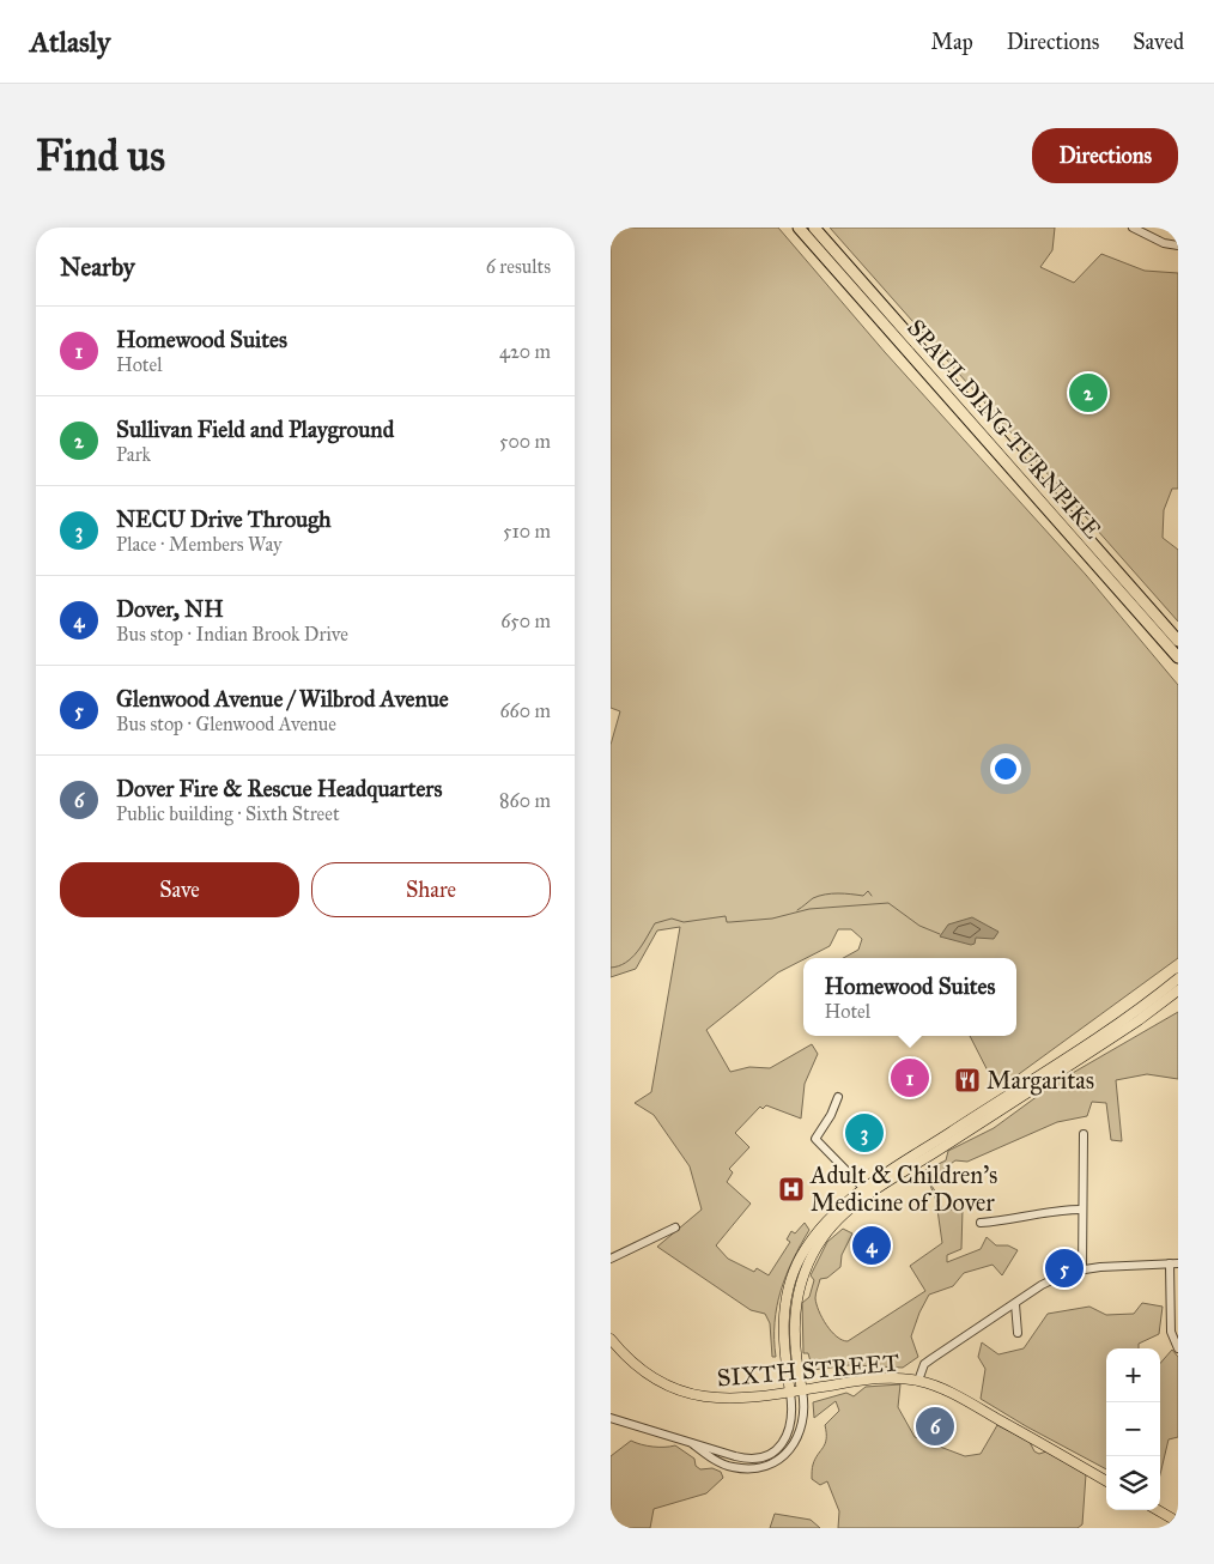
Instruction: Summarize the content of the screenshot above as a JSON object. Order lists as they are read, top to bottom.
{
  "streets": {
    "highway": ["SPAULDING TURNPIKE"],
    "main road": ["SIXTH STREET"]
  },
  "places": {
    "restaurant": ["Margaritas"],
    "hospital": ["Adult & Children's Medicine of Dover"]
  },
  "page": {
    "header": "Atlasly",
    "nav": ["Map", "Directions", "Saved"],
    "buttons": [
      "Directions",
      ["Save", "Share"]
    ],
    "title": "Find us",
    "heading": ["Nearby", "6 results"],
    "list": [
      {
        "mark": "1",
        "name": "Homewood Suites",
        "note": "Hotel",
        "value": "420 m"
      },
      {
        "mark": "2",
        "name": "Sullivan Field and Playground",
        "note": "Park",
        "value": "500 m"
      },
      {
        "mark": "3",
        "name": "NECU Drive Through",
        "note": "Place · Members Way",
        "value": "510 m"
      },
      {
        "mark": "4",
        "name": "Dover, NH",
        "note": "Bus stop · Indian Brook Drive",
        "value": "650 m"
      },
      {
        "mark": "5",
        "name": "Glenwood Avenue / Wilbrod Avenue",
        "note": "Bus stop · Glenwood Avenue",
        "value": "660 m"
      },
      {
        "mark": "6",
        "name": "Dover Fire & Rescue Headquarters",
        "note": "Public building · Sixth Street",
        "value": "860 m"
      }
    ],
    "pins": [
      "2",
      "1",
      "3",
      "4",
      "5",
      "6"
    ],
    "popup": ["Homewood Suites", "Hotel"],
    "map_buttons": ["+", "−"]
  }
}
